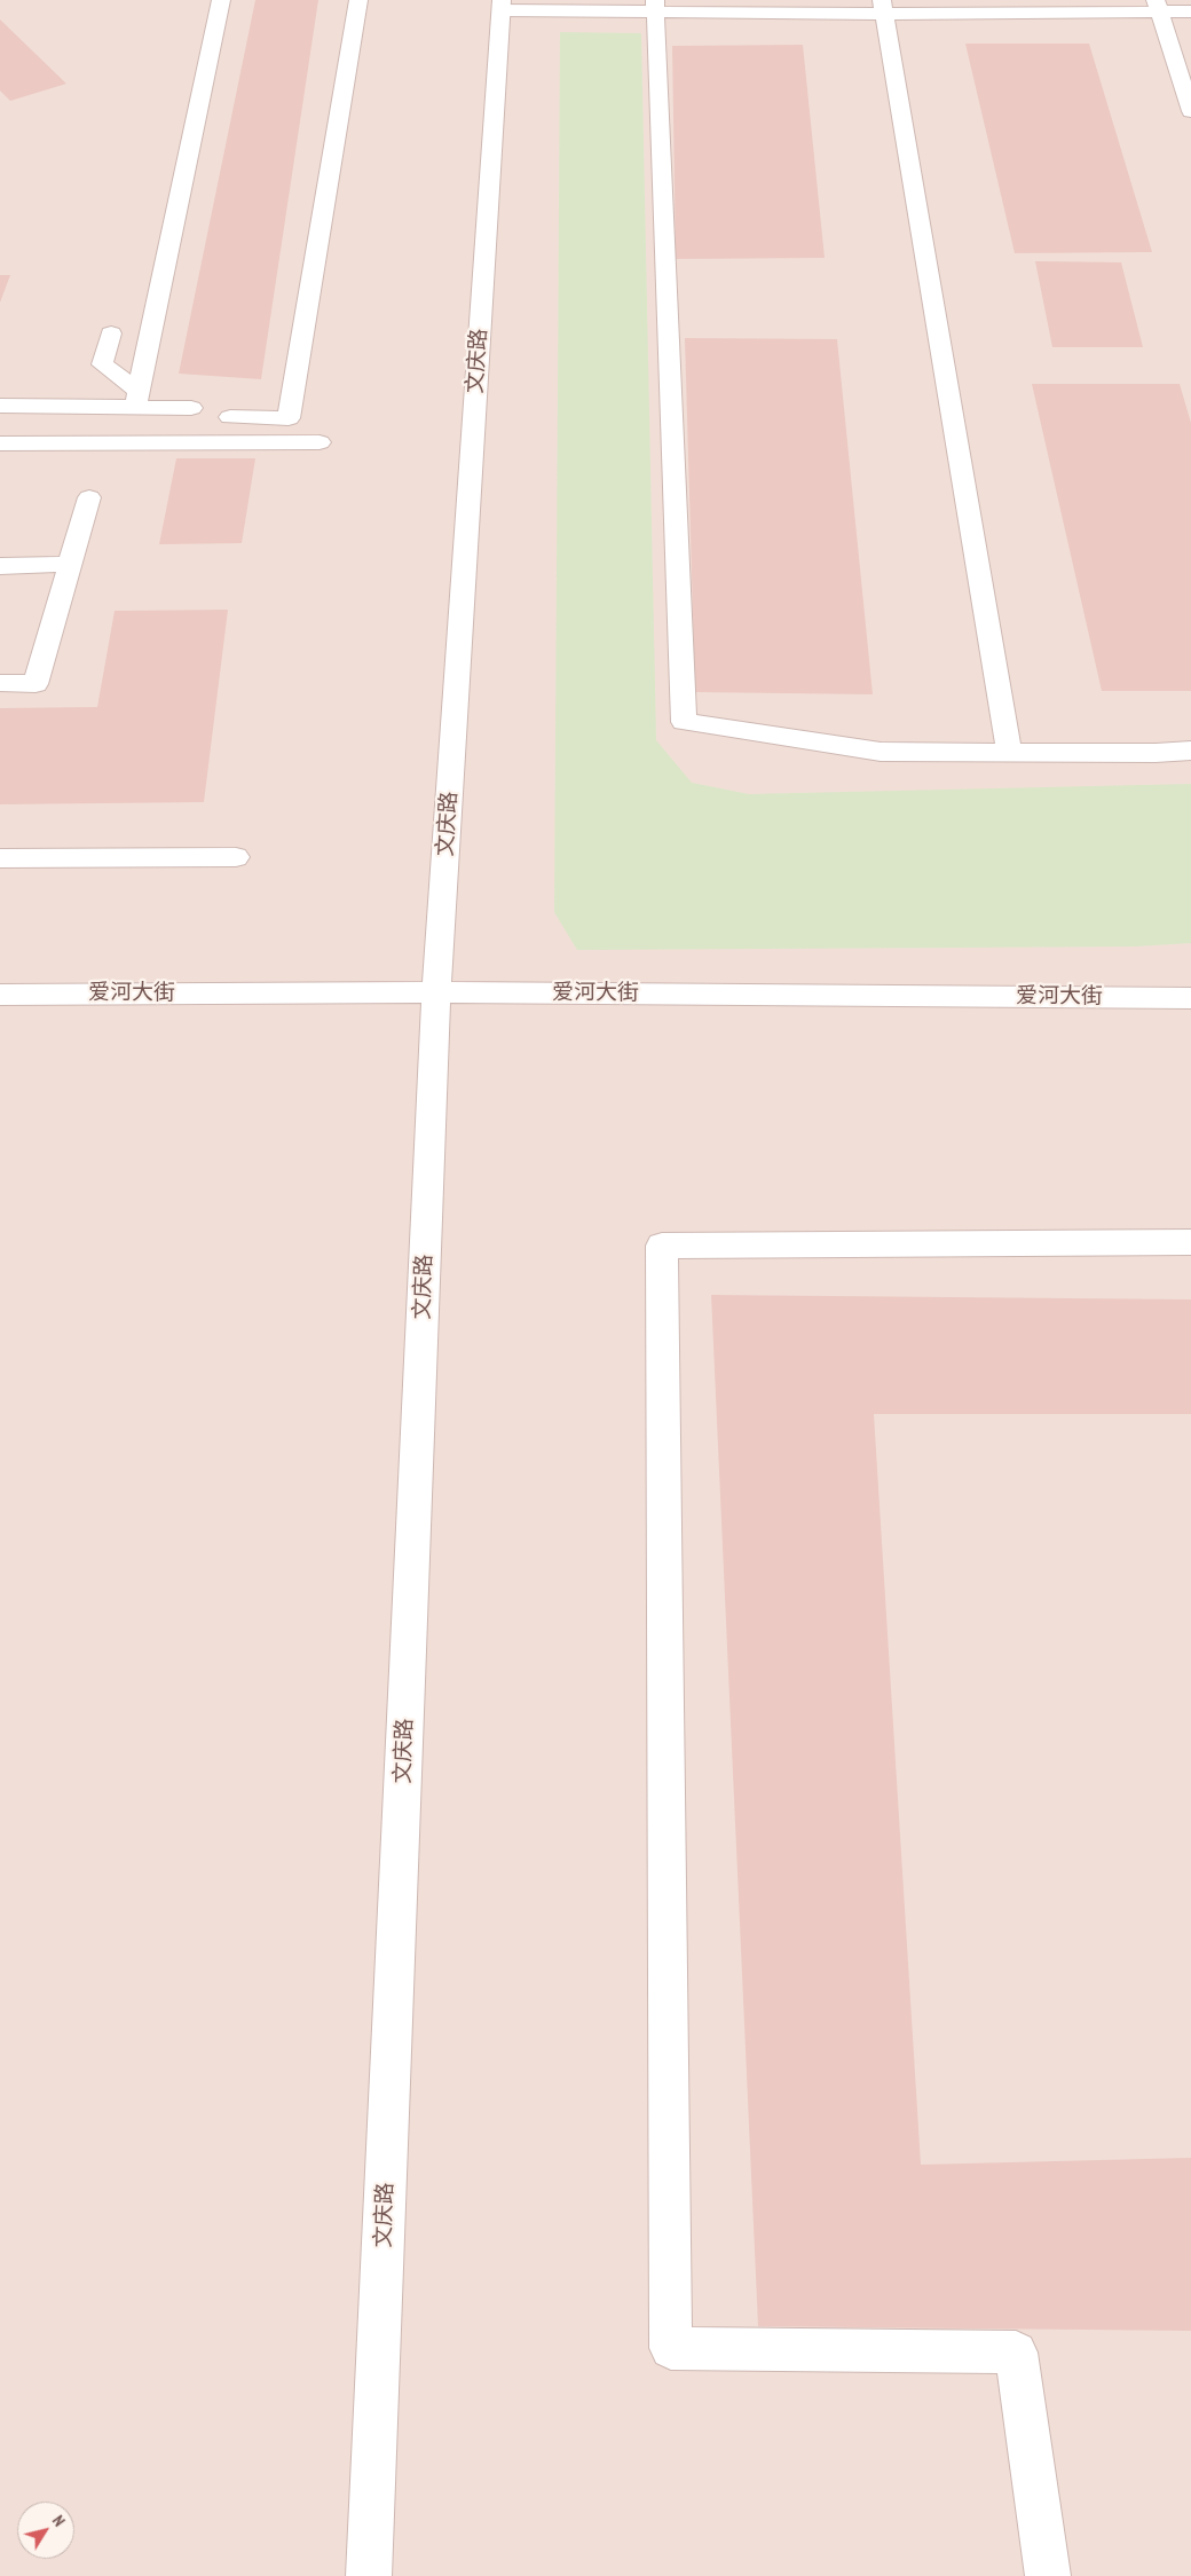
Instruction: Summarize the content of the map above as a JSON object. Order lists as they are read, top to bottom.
{
  "streets": {
    "street": ["文庆路", "爱河大街"]
  },
  "crossings": [
    ["文庆路", "爱河大街"]
  ],
  "north": "top right"
}
